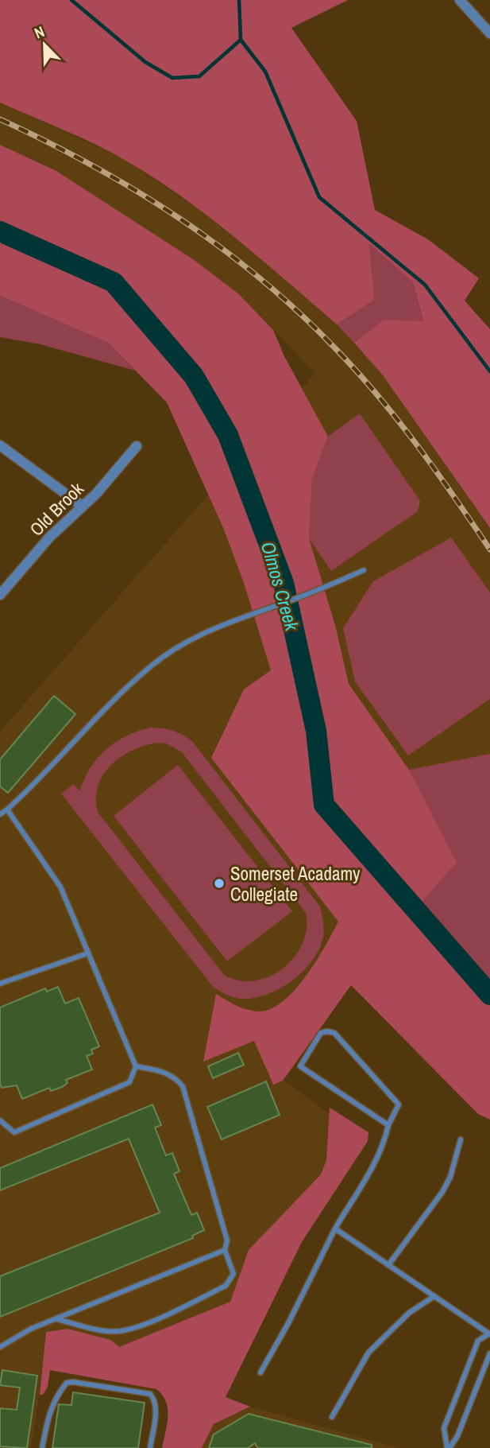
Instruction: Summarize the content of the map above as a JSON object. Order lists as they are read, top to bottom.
{
  "streets": {
    "street": ["Old Brook"]
  },
  "water": ["Olmos Creek"],
  "places": ["Somerset Acadamy Collegiate"],
  "north": "top left"
}
